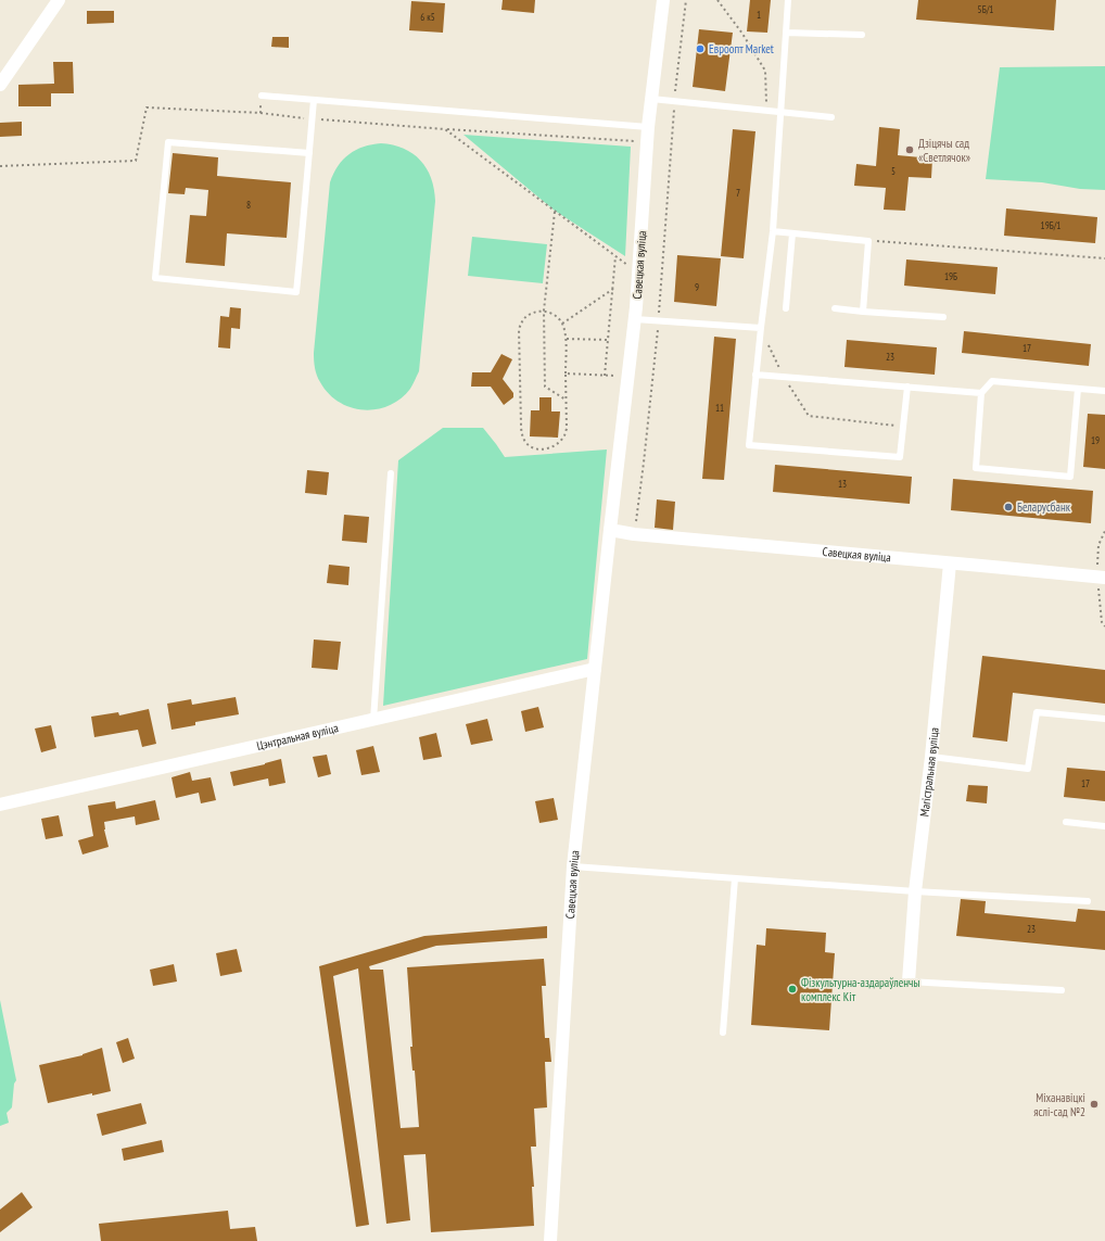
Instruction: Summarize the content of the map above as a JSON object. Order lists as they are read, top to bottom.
{
  "streets": {
    "street": ["Савецкая вуліца", "Цэнтральная вуліца", "Магістральная вуліца"]
  },
  "crossings": [
    ["Савецкая вуліца", "Цэнтральная вуліца"],
    ["Савецкая вуліца", "Магістральная вуліца"]
  ],
  "places": [
    "Евроопт Market",
    "Дзіцячы сад «Светлячок»",
    "Беларусбанк",
    "Фізкультурна-аздараўленчы комплекс Кіт",
    "Міханавіцкі яслі-сад №2"
  ],
  "house_numbers": [
    "5Б/1",
    "1",
    "6 к5",
    "5",
    "7",
    "8",
    "19Б/1",
    "19Б",
    "9",
    "17",
    "23",
    "11",
    "19",
    "13",
    "17",
    "23"
  ]
}
